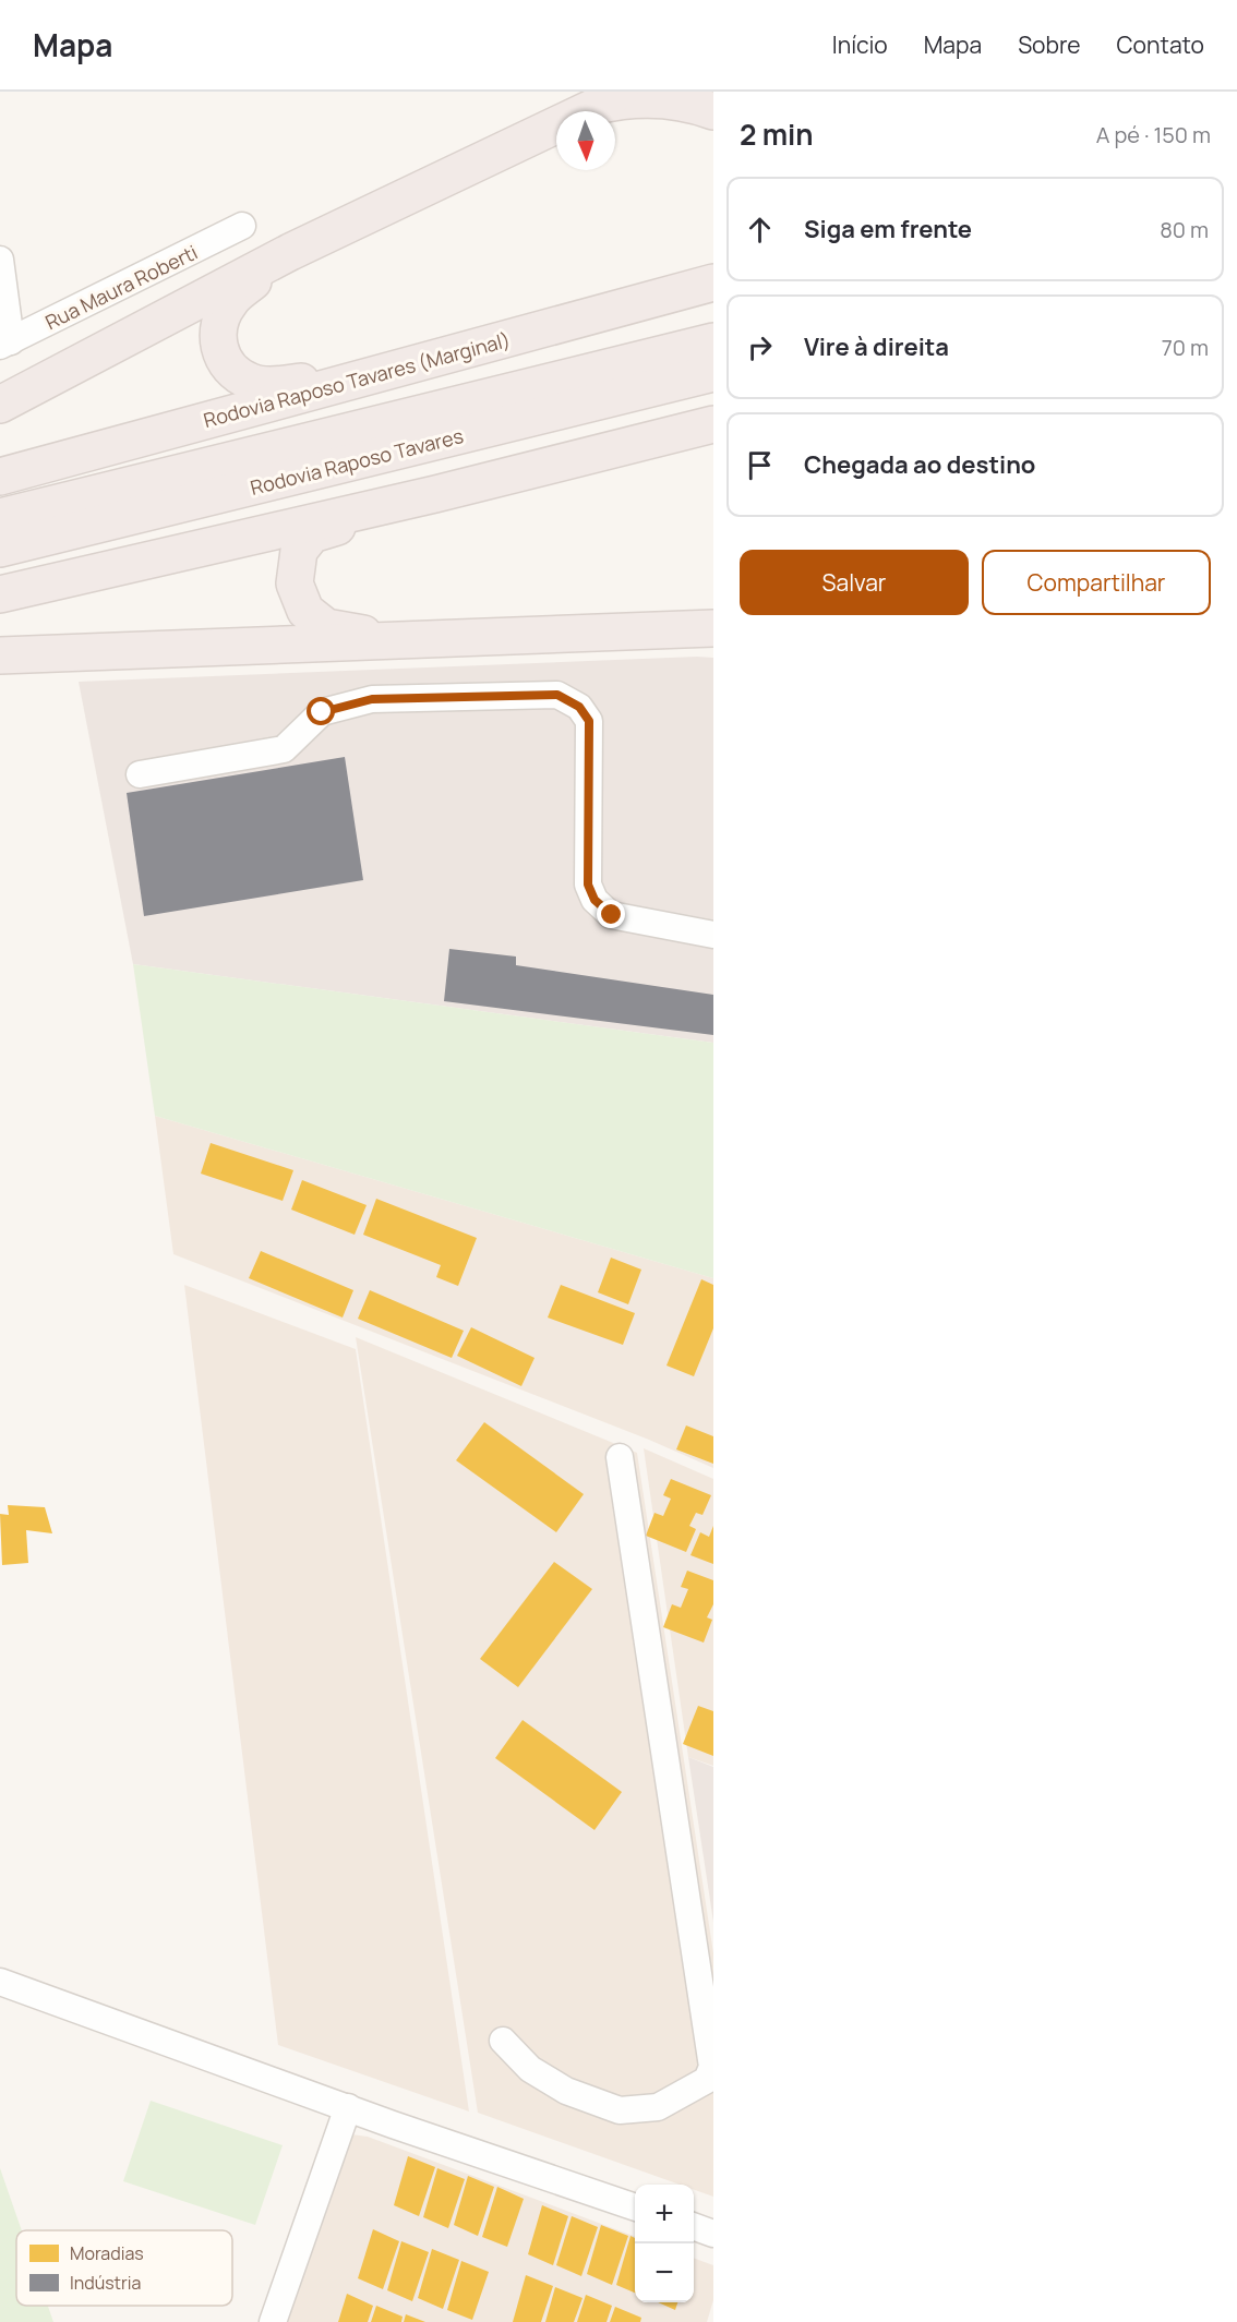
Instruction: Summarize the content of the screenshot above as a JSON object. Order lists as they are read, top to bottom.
{
  "streets": {
    "highway": ["Rodovia Raposo Tavares (Marginal)", "Rodovia Raposo Tavares"],
    "street": ["Rua Maura Roberti"]
  },
  "legend": ["Moradias", "Indústria"],
  "north": "bottom",
  "page": {
    "header": "Mapa",
    "nav": [
      "Início",
      "Mapa",
      "Sobre",
      "Contato"
    ],
    "heading": ["2 min", "A pé · 150 m"],
    "list": [
      ["Siga em frente", "80 m"],
      ["Vire à direita", "70 m"],
      "Chegada ao destino"
    ],
    "buttons": ["Salvar", "Compartilhar"],
    "map_buttons": ["+", "−"]
  }
}
